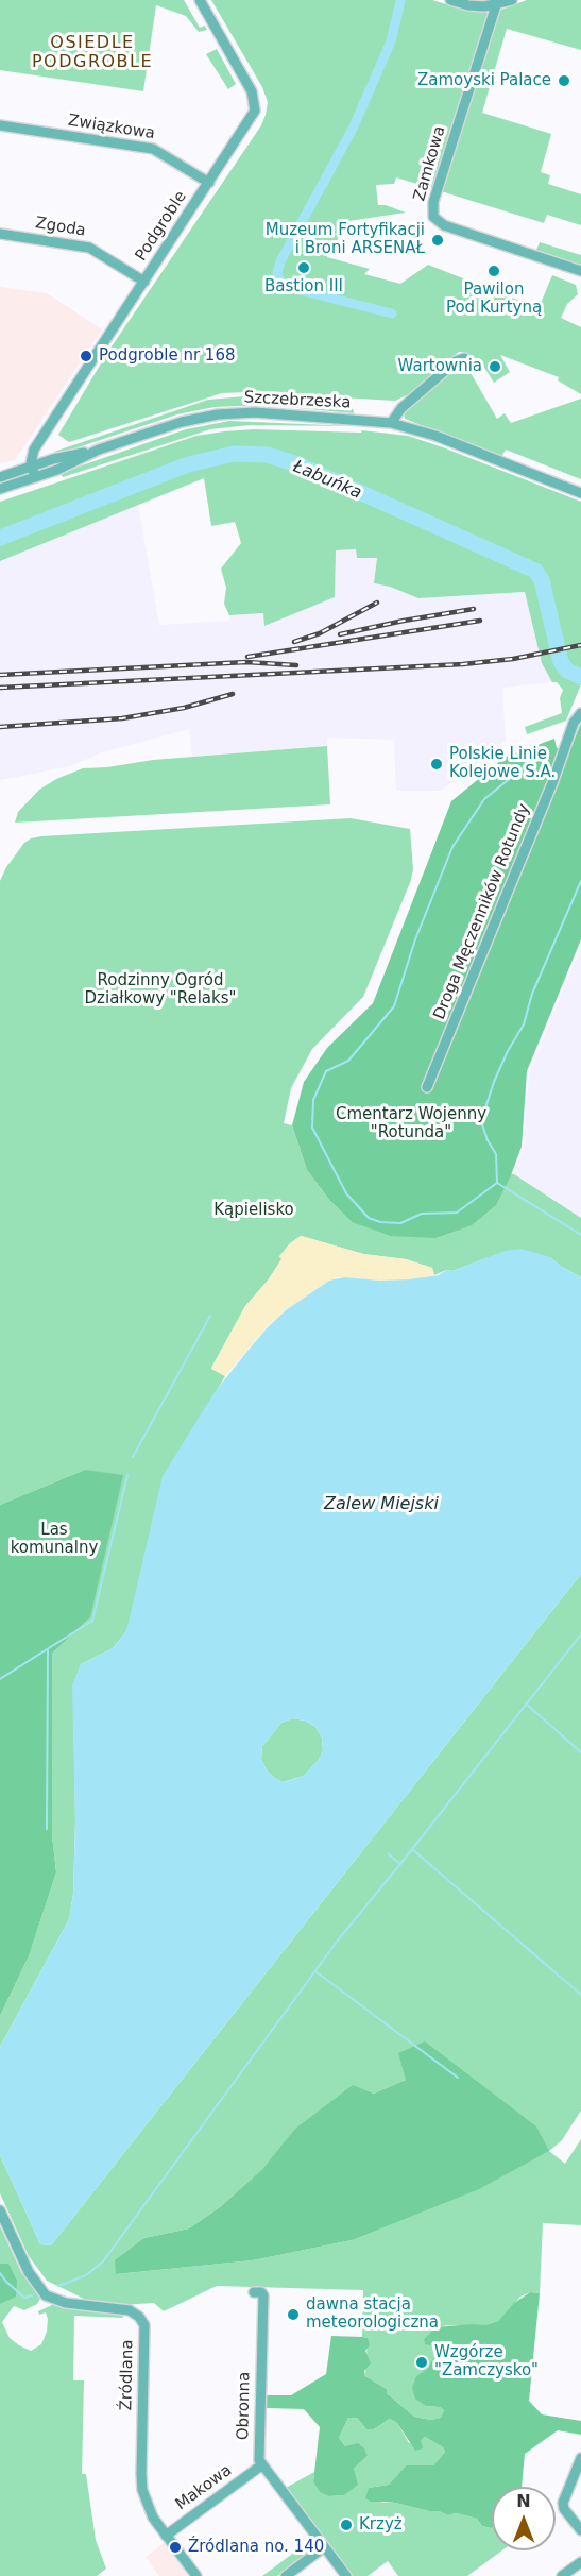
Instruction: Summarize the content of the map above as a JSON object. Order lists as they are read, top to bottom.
{
  "streets": {
    "street": [
      "Związkowa",
      "Zamkowa",
      "Podgroble",
      "Zgoda",
      "Szczebrzeska",
      "Droga Męczenników Rotundy",
      "Źródlana",
      "Obronna",
      "Makowa"
    ]
  },
  "crossings": [
    ["Związkowa", "Podgroble"],
    ["Podgroble", "Zgoda"],
    ["Podgroble", "Szczebrzeska"],
    ["Źródlana", "Makowa"],
    ["Obronna", "Makowa"]
  ],
  "districts": ["OSIEDLE PODGROBLE"],
  "water": ["Łabuńka", "Zalew Miejski"],
  "parks": [
    "Rodzinny Ogród Działkowy \"Relaks\"",
    "Cmentarz Wojenny \"Rotunda\"",
    "Kąpielisko",
    "Las komunalny"
  ],
  "places": [
    "Zamoyski Palace",
    "Muzeum Fortyfikacji i Broni ARSENAŁ",
    "Bastion III",
    "Pawilon Pod Kurtyną",
    "Podgroble nr 168",
    "Wartownia",
    "Polskie Linie Kolejowe S.A.",
    "dawna stacja meteorologiczna",
    "Wzgórze \"Zamczysko\"",
    "Krzyż",
    "Źródlana no. 140"
  ],
  "north": "top"
}
